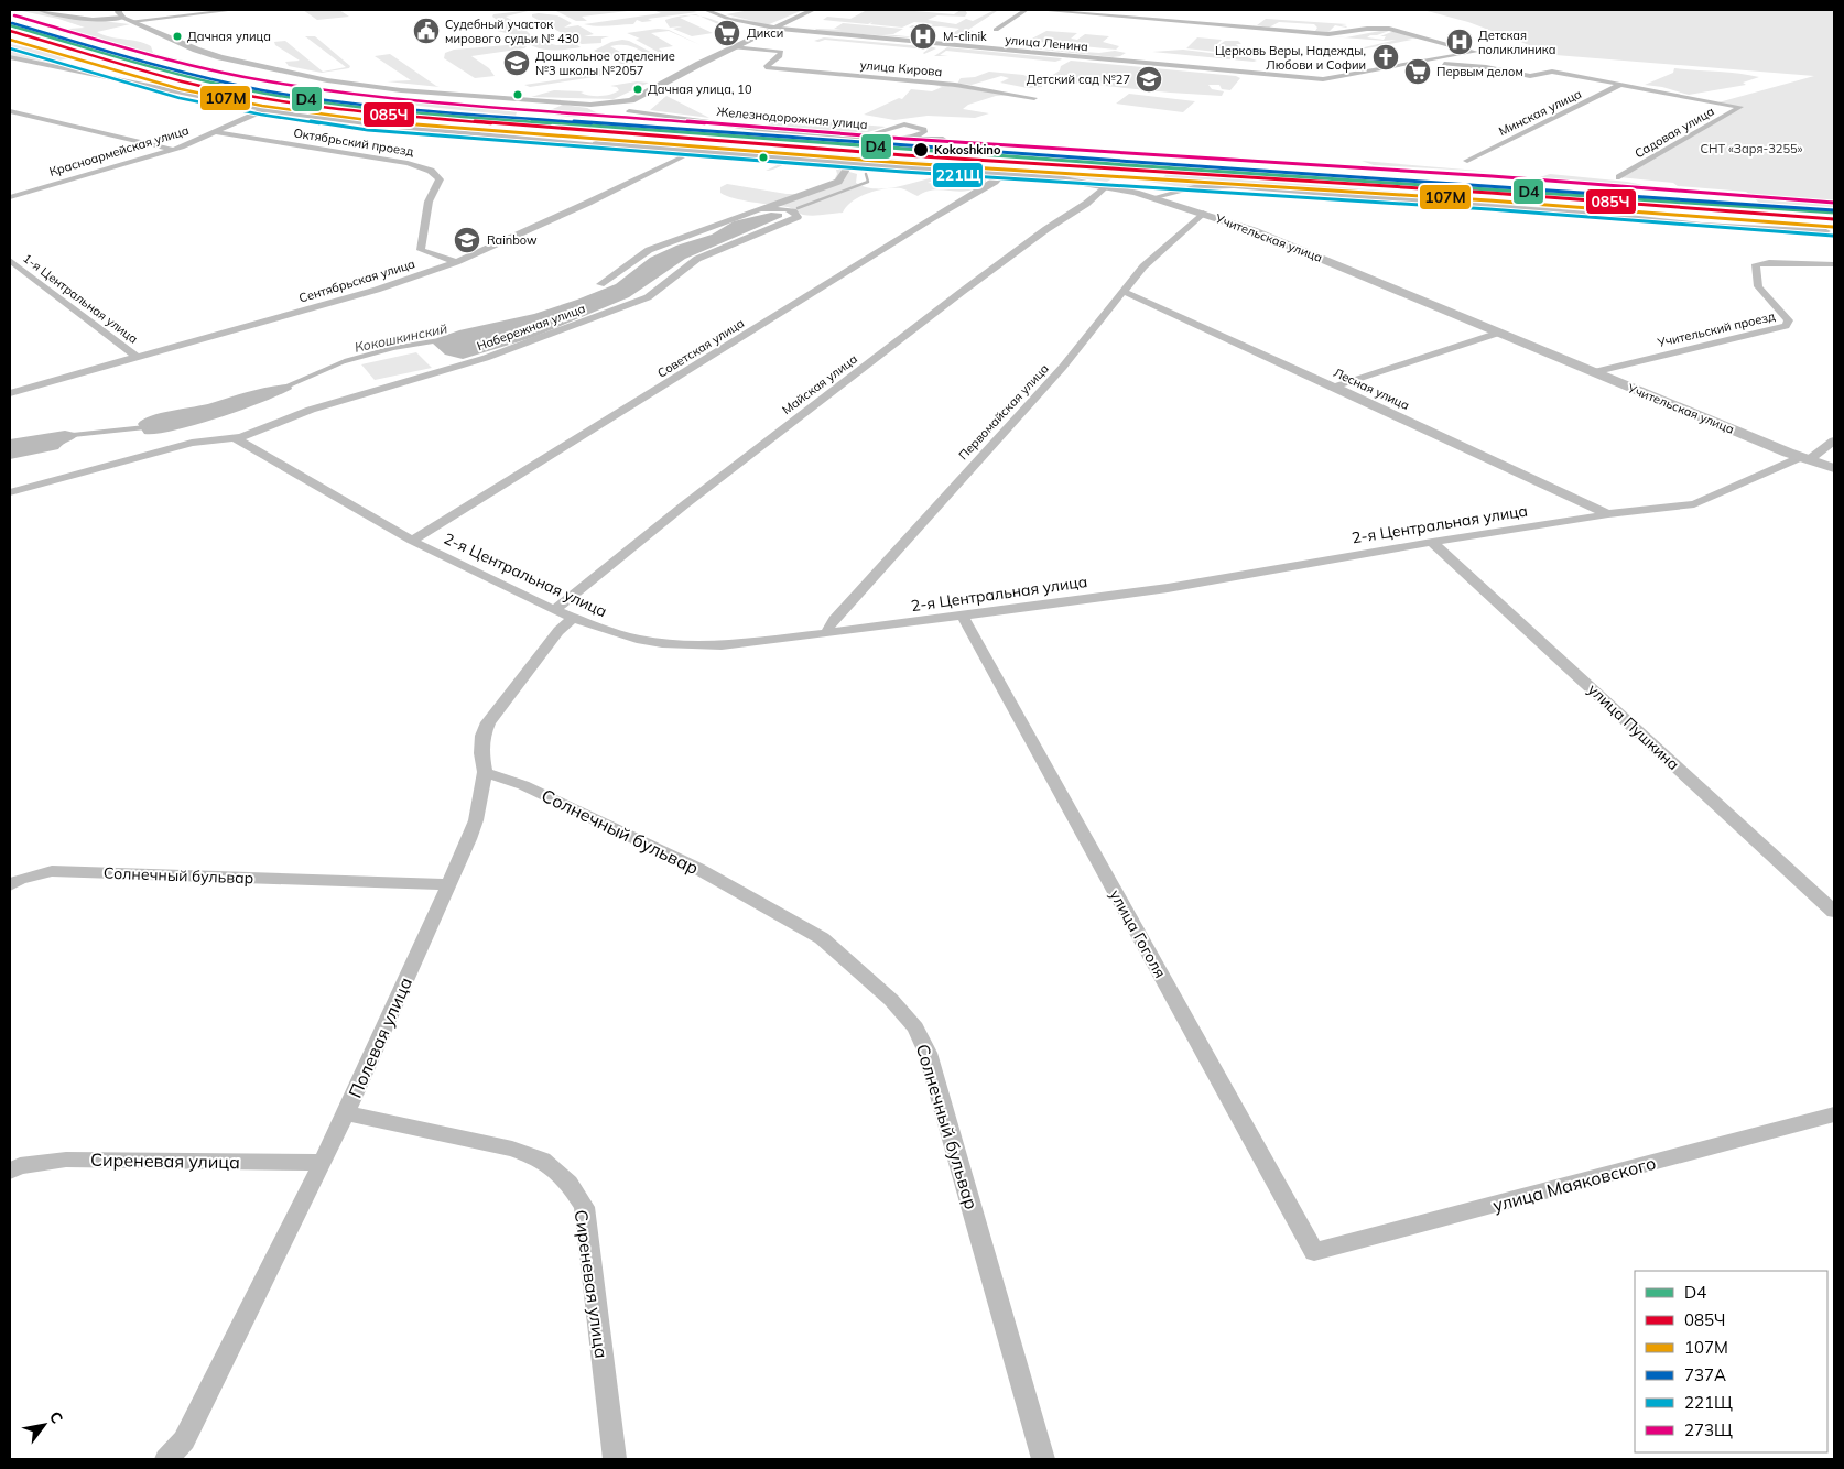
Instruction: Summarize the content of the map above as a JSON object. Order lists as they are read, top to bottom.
{
  "streets": {
    "street": [
      "улица Ленина",
      "улица Кирова",
      "Минская улица",
      "Железнодорожная улица",
      "Садовая улица",
      "Октябрьский проезд",
      "Красноармейская улица",
      "Учительская улица",
      "Сентябрьская улица",
      "1-я Центральная улица",
      "Набережная улица",
      "Учительский проезд",
      "Советская улица",
      "Майская улица",
      "Лесная улица",
      "Первомайская улица",
      "2-я Центральная улица",
      "улица Пушкина",
      "Солнечный бульвар",
      "улица Гоголя",
      "Полевая улица",
      "Сиреневая улица",
      "улица Маяковского"
    ]
  },
  "crossings": [
    ["Минская улица", "Садовая улица"],
    ["Октябрьский проезд", "Красноармейская улица"],
    ["Октябрьский проезд", "Сентябрьская улица"],
    ["Учительская улица", "Сентябрьская улица"],
    ["Учительская улица", "Учительский проезд"],
    ["Учительская улица", "Советская улица"],
    ["Учительская улица", "Майская улица"],
    ["Учительская улица", "Первомайская улица"],
    ["Учительская улица", "2-я Центральная улица"],
    ["Сентябрьская улица", "1-я Центральная улица"],
    ["Набережная улица", "2-я Центральная улица"],
    ["Советская улица", "2-я Центральная улица"],
    ["Майская улица", "2-я Центральная улица"],
    ["Лесная улица", "Первомайская улица"],
    ["Лесная улица", "2-я Центральная улица"],
    ["Первомайская улица", "2-я Центральная улица"],
    ["2-я Центральная улица", "улица Пушкина"],
    ["2-я Центральная улица", "улица Гоголя"],
    ["2-я Центральная улица", "Полевая улица"],
    ["Солнечный бульвар", "Полевая улица"],
    ["улица Гоголя", "улица Маяковского"],
    ["Полевая улица", "Сиреневая улица"]
  ],
  "water": ["Кокошкинский"],
  "parks": ["СНТ «Заря-3255»"],
  "places": {
    "public building": ["Судебный участок мирового судьи № 430"],
    "supermarket": ["Дикси", "Первым делом"],
    "other": ["Дачная улица", "Дачная улица, 10", "Kokoshkino"],
    "hospital": ["M-clinik", "Детская поликлиника"],
    "church": ["Церковь Веры, Надежды, Любови и Софии"],
    "school or university": ["Дошкольное отделение №3 школы №2057", "Детский сад №27", "Rainbow"]
  },
  "lines": [
    "transit line 273Щ",
    "transit line 737А",
    "transit line D4",
    "transit line 085Ч",
    "transit line 107М",
    "transit line 221Щ"
  ],
  "legend": [
    "D4",
    "085Ч",
    "107М",
    "737А",
    "221Щ",
    "273Щ"
  ],
  "north": "top right"
}
